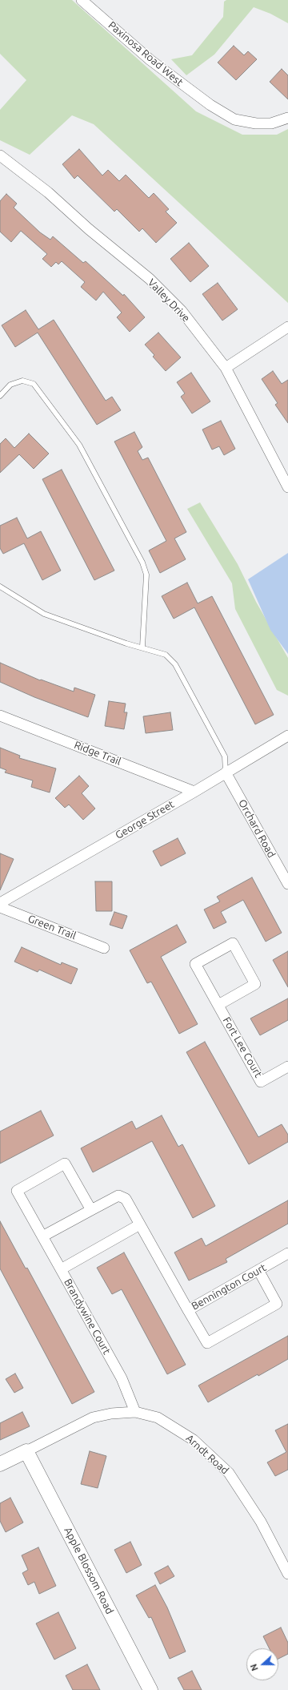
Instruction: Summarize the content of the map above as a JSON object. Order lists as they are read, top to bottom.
{
  "streets": {
    "street": [
      "Paxinosa Road West",
      "Valley Drive",
      "Ridge Trail",
      "George Street",
      "Orchard Road",
      "Green Trail",
      "Fort Lee Court",
      "Bennington Court",
      "Brandywine Court",
      "Arndt Road",
      "Apple Blossom Road"
    ]
  },
  "crossings": [
    ["Ridge Trail", "George Street"],
    ["George Street", "Orchard Road"],
    ["Bennington Court", "Brandywine Court"],
    ["Brandywine Court", "Arndt Road"],
    ["Arndt Road", "Apple Blossom Road"]
  ],
  "north": "left"
}
